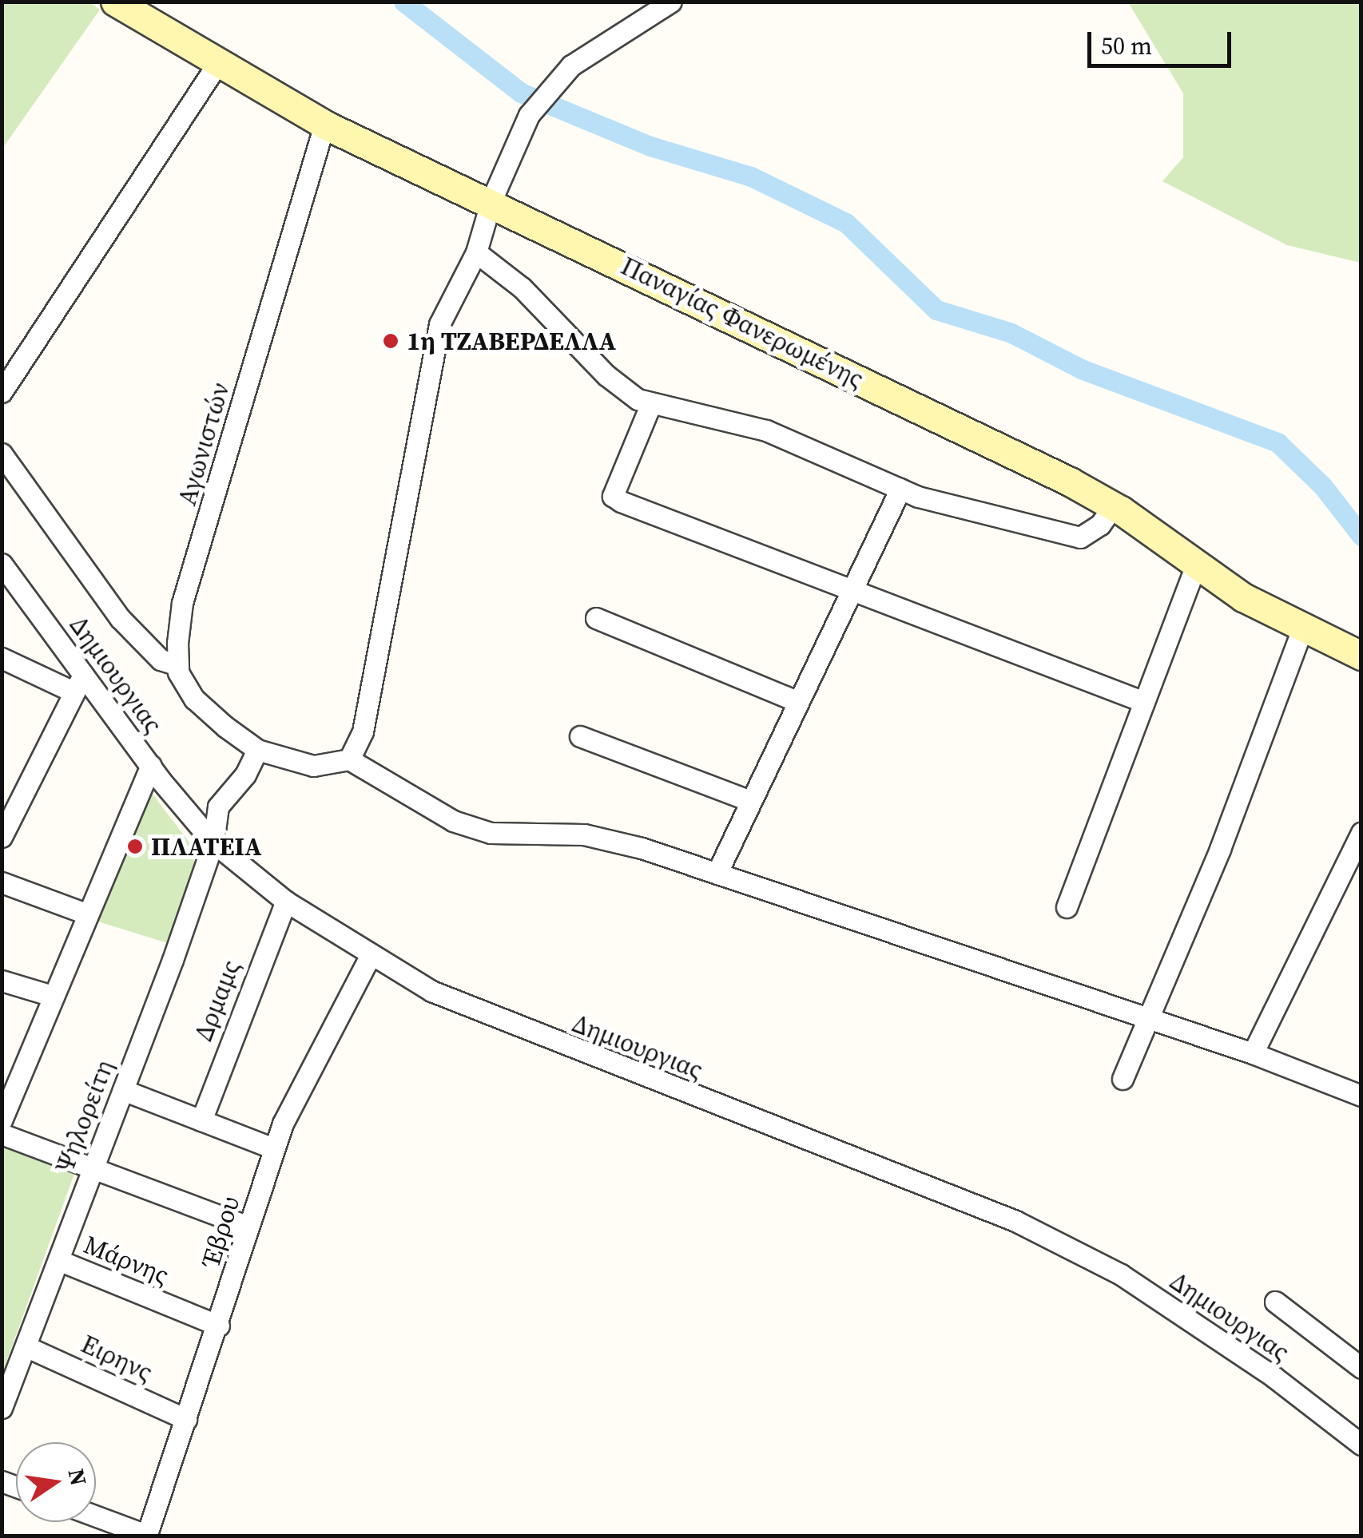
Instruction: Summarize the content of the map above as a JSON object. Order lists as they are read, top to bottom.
{
  "streets": {
    "main road": ["Παναγίας Φανερωμένης"],
    "street": [
      "Αγωνιστών",
      "Δημιουργιας",
      "Δρμαμς",
      "Ψηλορείτη",
      "Έβρου",
      "Μάρνης",
      "Ειρηνς"
    ]
  },
  "crossings": [
    ["Παναγίας Φανερωμένης", "Αγωνιστών"],
    ["Δημιουργιας", "Δρμαμς"],
    ["Δημιουργιας", "Ψηλορείτη"],
    ["Δημιουργιας", "Έβρου"],
    ["Ψηλορείτη", "Μάρνης"],
    ["Ψηλορείτη", "Ειρηνς"],
    ["Έβρου", "Μάρνης"],
    ["Έβρου", "Ειρηνς"]
  ],
  "places": ["1η ΤΖΑΒΕΡΔΕΛΛΑ", "ΠΛΑΤΕΙΑ"],
  "scale_bar": "50 m",
  "north": "right"
}
